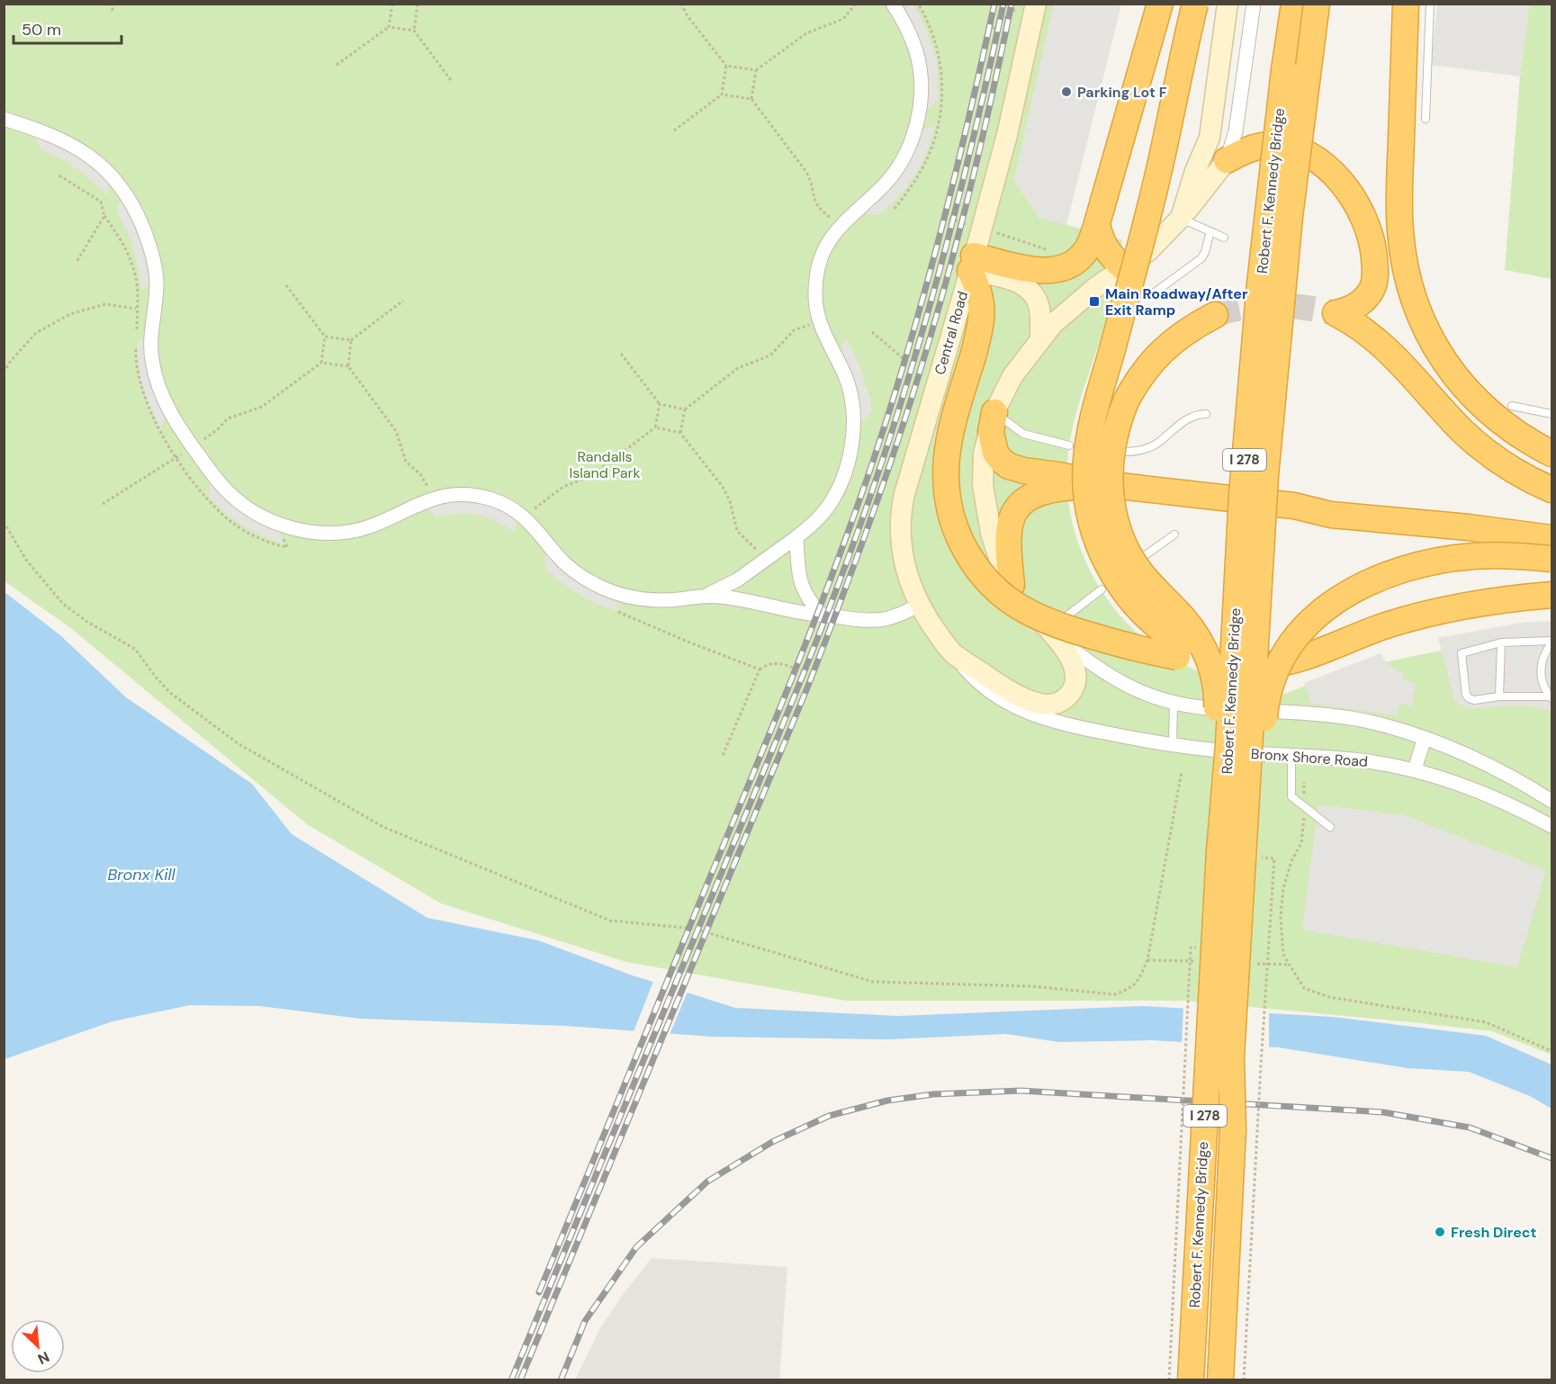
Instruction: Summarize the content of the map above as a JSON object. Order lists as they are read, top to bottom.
{
  "streets": {
    "highway": ["Robert F. Kennedy Bridge", "I 278"],
    "street": ["Central Road", "Bronx Shore Road"]
  },
  "crossings": [
    ["Central Road", "Bronx Shore Road"]
  ],
  "water": ["Bronx Kill"],
  "parks": ["Randalls Island Park"],
  "places": {
    "other": ["Parking Lot F", "Fresh Direct"],
    "transit": ["Main Roadway/After Exit Ramp"]
  },
  "scale_bar": "50 m",
  "north": "bottom right"
}
